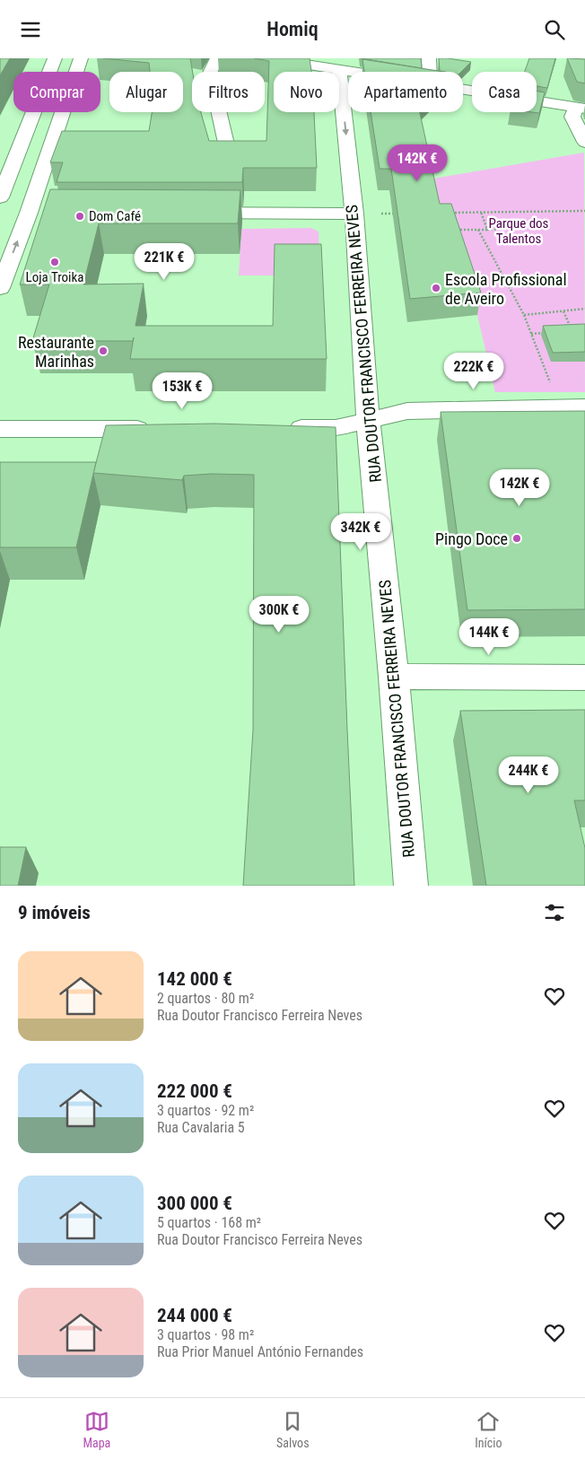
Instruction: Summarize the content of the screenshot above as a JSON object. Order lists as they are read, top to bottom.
{
  "streets": {
    "street": ["RUA DOUTOR FRANCISCO FERREIRA NEVES"]
  },
  "parks": ["Parque dos Talentos"],
  "places": [
    "Dom Café",
    "Loja Troika",
    "Escola Profissional de Aveiro",
    "Restaurante Marinhas",
    "Pingo Doce"
  ],
  "page": {
    "header": "Homiq",
    "chip": [
      "Comprar",
      "Alugar",
      "Filtros",
      "Novo",
      "Apartamento",
      "Casa"
    ],
    "price": [
      "142K €",
      "221K €",
      "222K €",
      "153K €",
      "142K €",
      "342K €",
      "300K €",
      "144K €",
      "244K €"
    ],
    "heading": "9 imóveis",
    "list": [
      {
        "name": "142 000 €",
        "note": "2 quartos · 80 m² · Rua Doutor Francisco Ferreira Neves"
      },
      {
        "name": "222 000 €",
        "note": "3 quartos · 92 m² · Rua Cavalaria 5"
      },
      {
        "name": "300 000 €",
        "note": "5 quartos · 168 m² · Rua Doutor Francisco Ferreira Neves"
      },
      {
        "name": "244 000 €",
        "note": "3 quartos · 98 m² · Rua Prior Manuel António Fernandes"
      }
    ],
    "tabs": ["Mapa", "Salvos", "Início"]
  }
}
